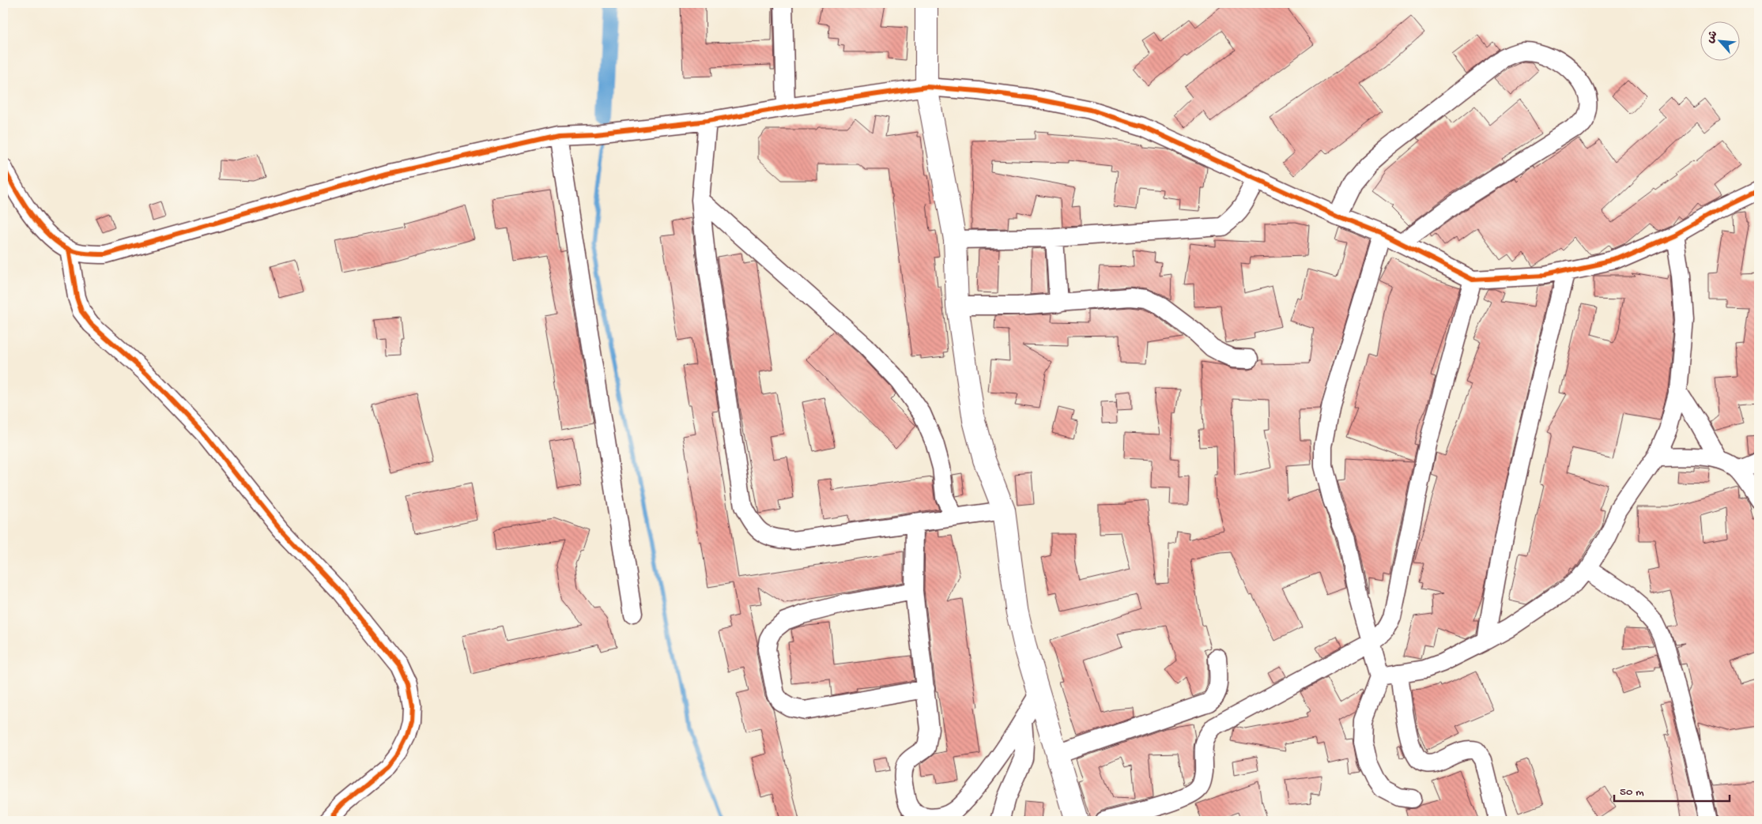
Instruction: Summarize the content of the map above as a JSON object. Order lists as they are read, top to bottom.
{
  "scale_bar": "50 m",
  "north": "top left"
}
